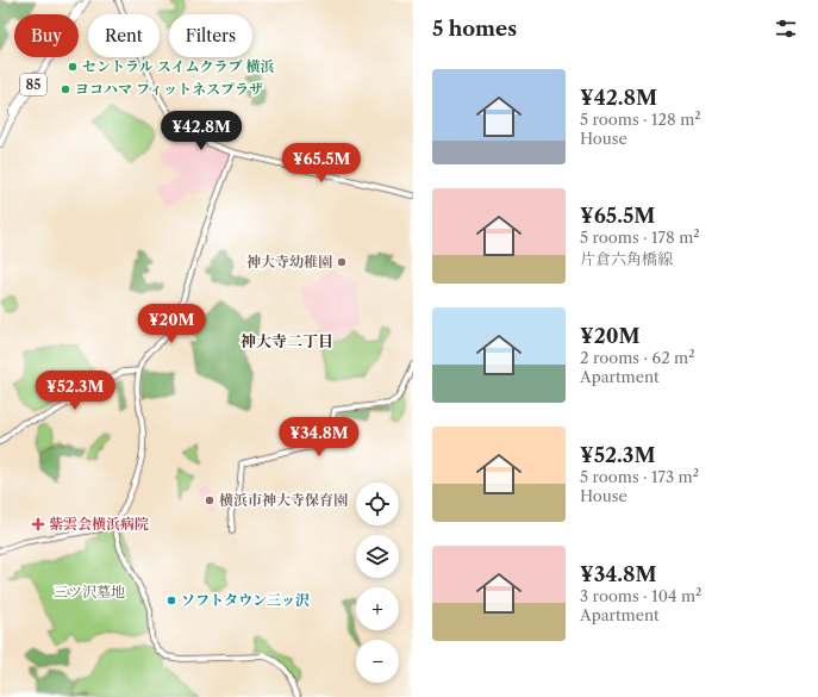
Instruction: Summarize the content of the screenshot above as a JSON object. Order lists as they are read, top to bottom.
{
  "streets": {
    "main road": ["85"]
  },
  "districts": ["神大寺二丁目"],
  "parks": ["三ツ沢墓地"],
  "places": {
    "other": [
      "セントラル スイムクラブ 横浜",
      "ヨコハマ フィットネスプラザ",
      "神大寺幼稚園",
      "横浜市神大寺保育園",
      "ソフトタウン三ッ沢"
    ],
    "health": ["紫雲会横浜病院"]
  },
  "page": {
    "heading": "5 homes",
    "chip": ["Buy", "Rent", "Filters"],
    "list": [
      {
        "name": "¥42.8M",
        "note": "5 rooms · 128 m² · House"
      },
      {
        "name": "¥65.5M",
        "note": "5 rooms · 178 m² · 片倉六角橋線"
      },
      {
        "name": "¥20M",
        "note": "2 rooms · 62 m² · Apartment"
      },
      {
        "name": "¥52.3M",
        "note": "5 rooms · 173 m² · House"
      },
      {
        "name": "¥34.8M",
        "note": "3 rooms · 104 m² · Apartment"
      }
    ],
    "price": [
      "¥42.8M",
      "¥65.5M",
      "¥20M",
      "¥52.3M",
      "¥34.8M"
    ],
    "map_buttons": ["+", "−"]
  }
}
